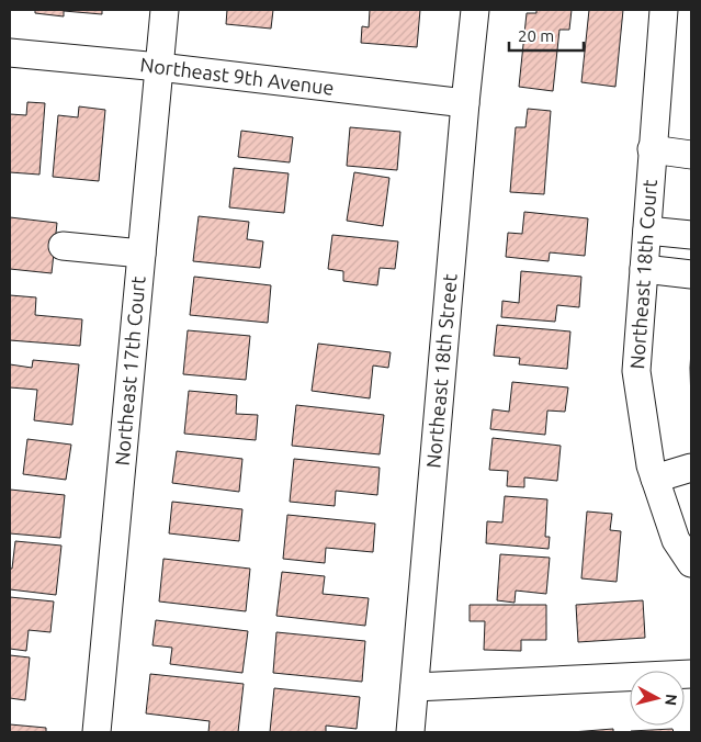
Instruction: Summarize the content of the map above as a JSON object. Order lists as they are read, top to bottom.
{
  "streets": {
    "street": [
      "Northeast 9th Avenue",
      "Northeast 18th Court",
      "Northeast 17th Court",
      "Northeast 18th Street"
    ]
  },
  "crossings": [
    ["Northeast 9th Avenue", "Northeast 17th Court"],
    ["Northeast 9th Avenue", "Northeast 18th Street"]
  ],
  "scale_bar": "20 m",
  "north": "right"
}
